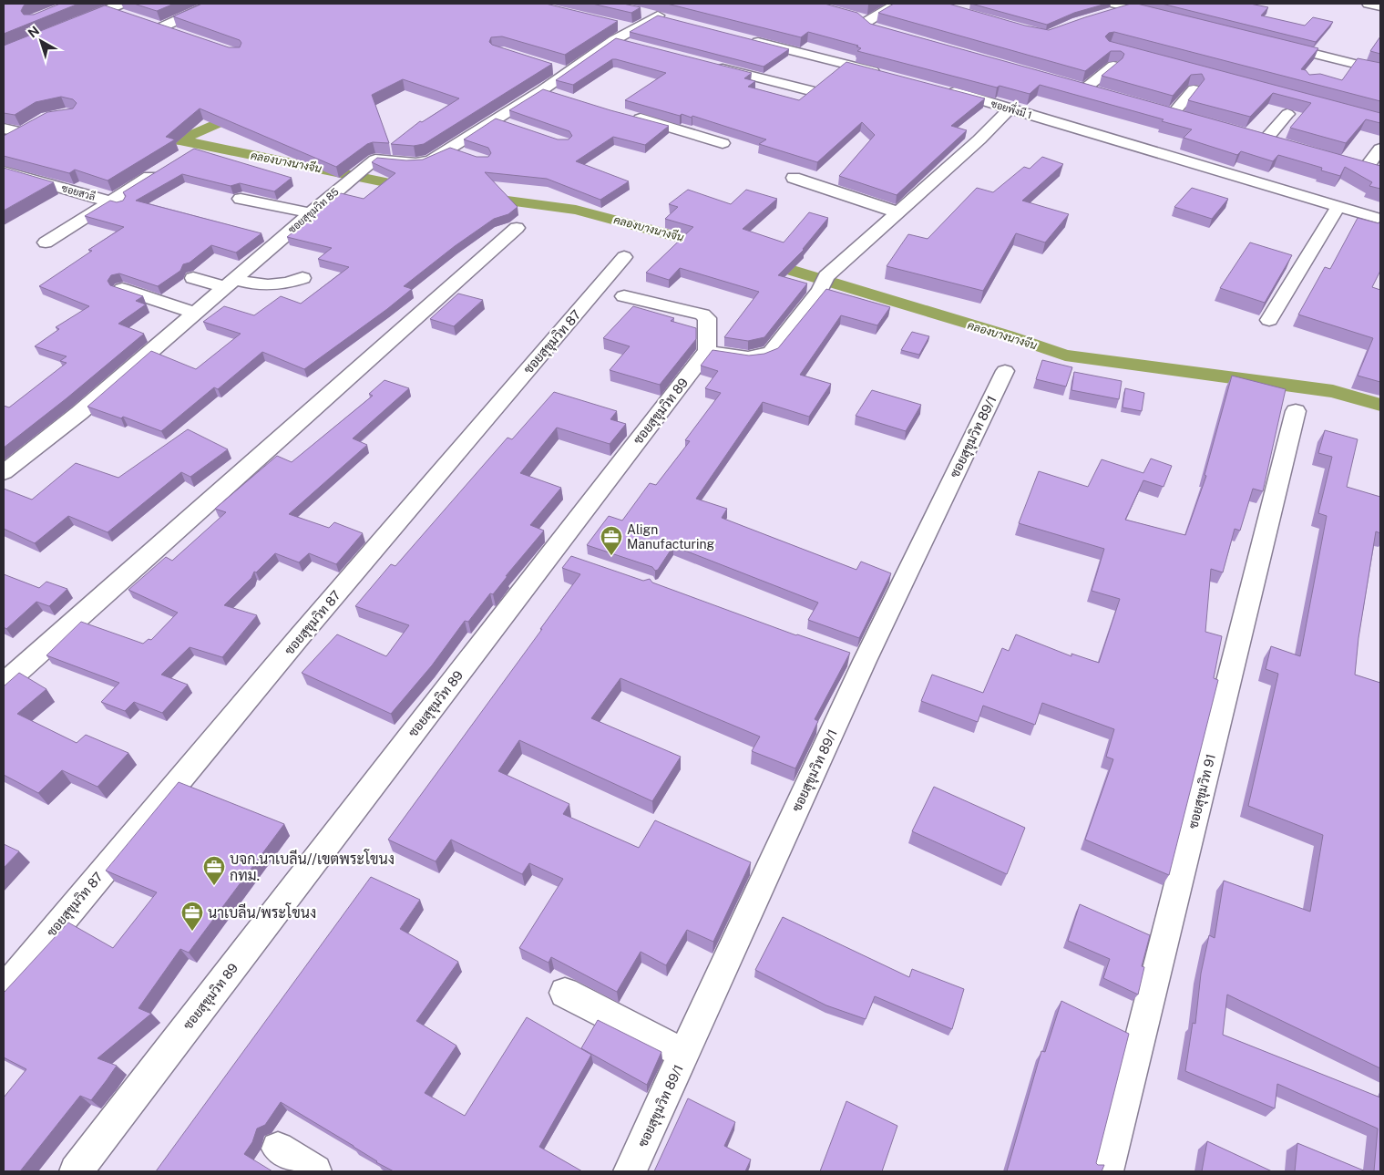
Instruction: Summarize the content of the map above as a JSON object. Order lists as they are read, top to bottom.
{
  "streets": {
    "street": [
      "ซอยพึ่งมี 1",
      "ซอยสวลี",
      "ซอยสุขุมวิท 85",
      "ซอยสุขุมวิท 87",
      "ซอยสุขุมวิท 89",
      "ซอยสุขุมวิท 89/1",
      "ซอยสุขุมวิท 91"
    ]
  },
  "water": ["คลองบางนางจีน"],
  "places": {
    "office": ["Align Manufacturing", "บจก.นาเบลีน//เขตพระโขนง กทม.", "นาเบลีน/พระโขนง"]
  },
  "north": "top left"
}
